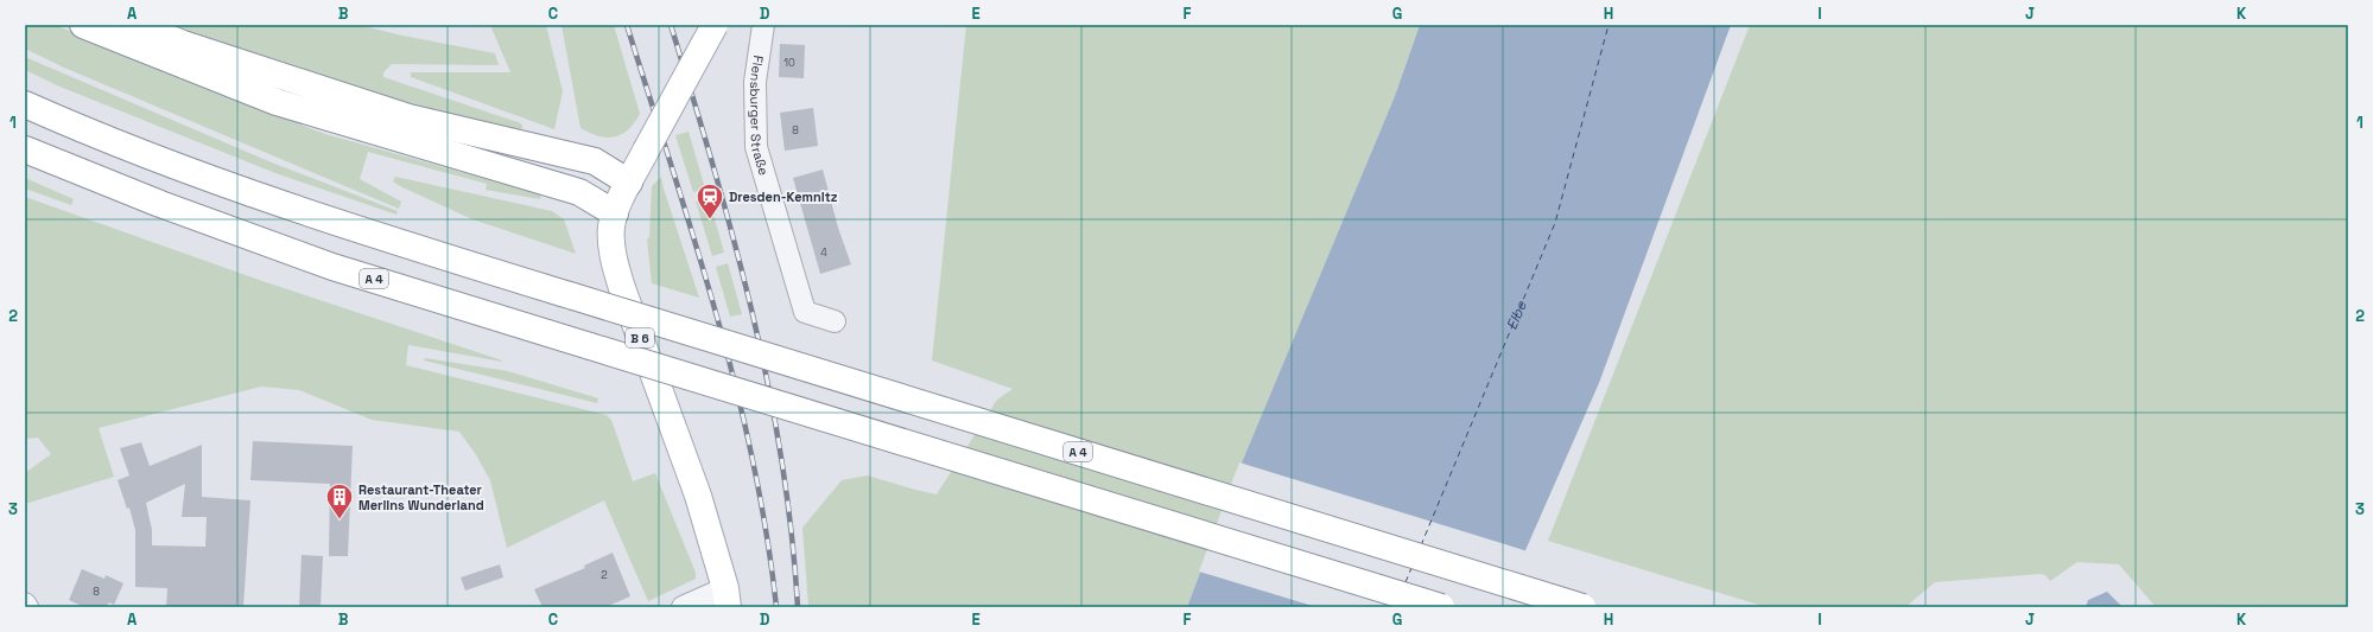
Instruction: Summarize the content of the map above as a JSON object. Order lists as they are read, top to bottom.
{
  "streets": {
    "main road": ["A 4", "B 6"],
    "street": ["Flensburger Straße"]
  },
  "water": ["Elbe"],
  "places": {
    "station": ["Dresden-Kemnitz"],
    "building": ["Restaurant-Theater Merlins Wunderland"]
  },
  "house_numbers": [
    "10",
    "8",
    "4",
    "2",
    "8"
  ],
  "grid": {
    "columns": [
      "A",
      "B",
      "C",
      "D",
      "E",
      "F",
      "G",
      "H",
      "I",
      "J",
      "K"
    ],
    "rows": ["1", "2", "3"]
  }
}
